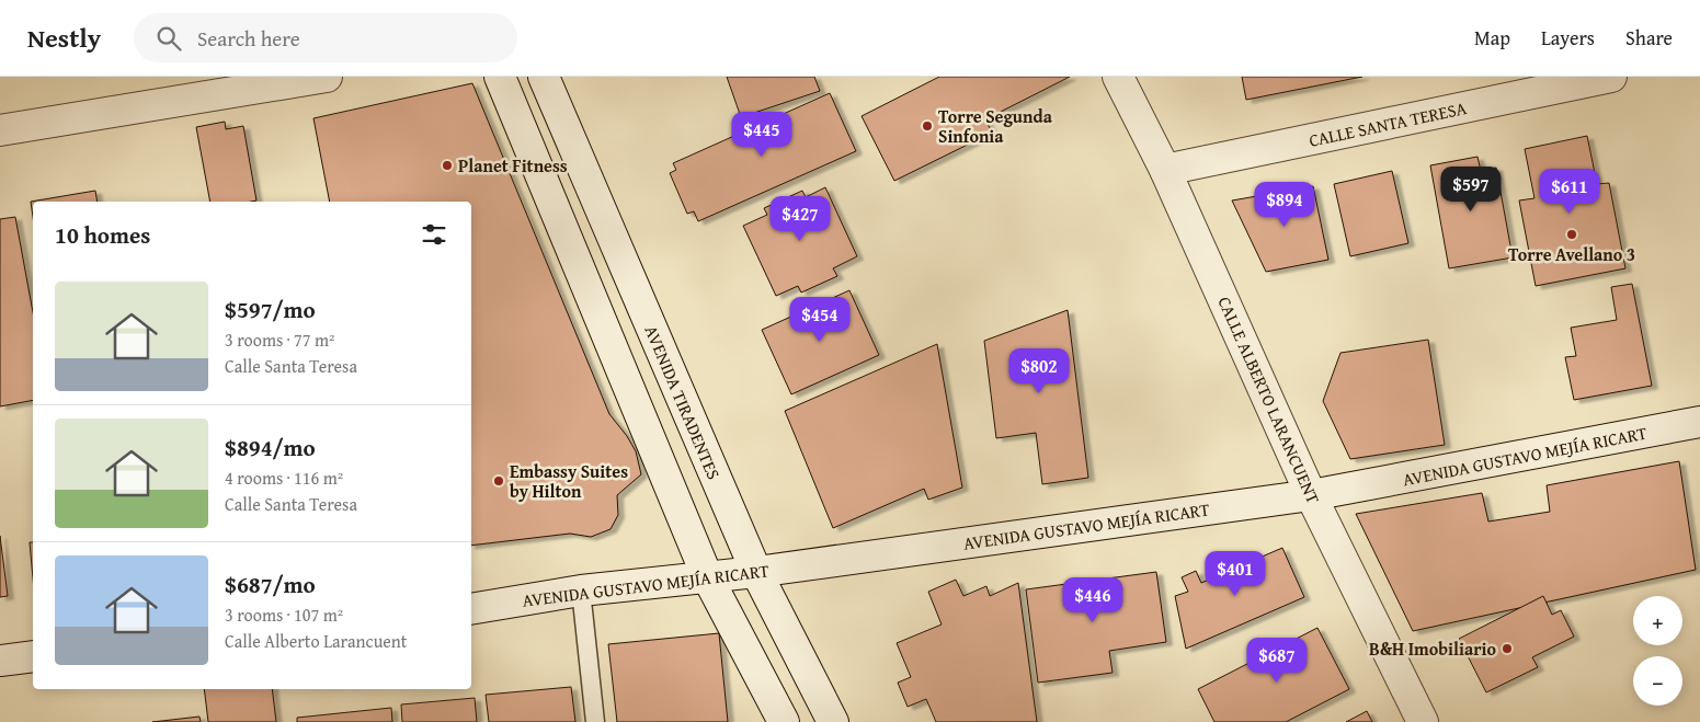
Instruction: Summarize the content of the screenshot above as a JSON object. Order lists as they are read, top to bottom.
{
  "streets": {
    "street": [
      "CALLE SANTA TERESA",
      "CALLE ALBERTO LARANCUENT",
      "AVENIDA TIRADENTES",
      "AVENIDA GUSTAVO MEJÍA RICART"
    ]
  },
  "crossings": [
    ["CALLE SANTA TERESA", "CALLE ALBERTO LARANCUENT"],
    ["CALLE ALBERTO LARANCUENT", "AVENIDA GUSTAVO MEJÍA RICART"],
    ["AVENIDA TIRADENTES", "AVENIDA GUSTAVO MEJÍA RICART"]
  ],
  "places": [
    "Torre Segunda Sinfonia",
    "Planet Fitness",
    "Torre Avellano 3",
    "Embassy Suites by Hilton",
    "B&H Imobiliario"
  ],
  "page": {
    "header": "Nestly",
    "search": "Search here",
    "nav": ["Map", "Layers", "Share"],
    "price": [
      "$445",
      "$597",
      "$611",
      "$894",
      "$427",
      "$454",
      "$802",
      "$401",
      "$446",
      "$687"
    ],
    "heading": "10 homes",
    "list": [
      {
        "name": "$597/mo",
        "note": "3 rooms · 77 m² · Calle Santa Teresa"
      },
      {
        "name": "$894/mo",
        "note": "4 rooms · 116 m² · Calle Santa Teresa"
      },
      {
        "name": "$687/mo",
        "note": "3 rooms · 107 m² · Calle Alberto Larancuent"
      }
    ],
    "map_buttons": ["+", "−"]
  }
}
